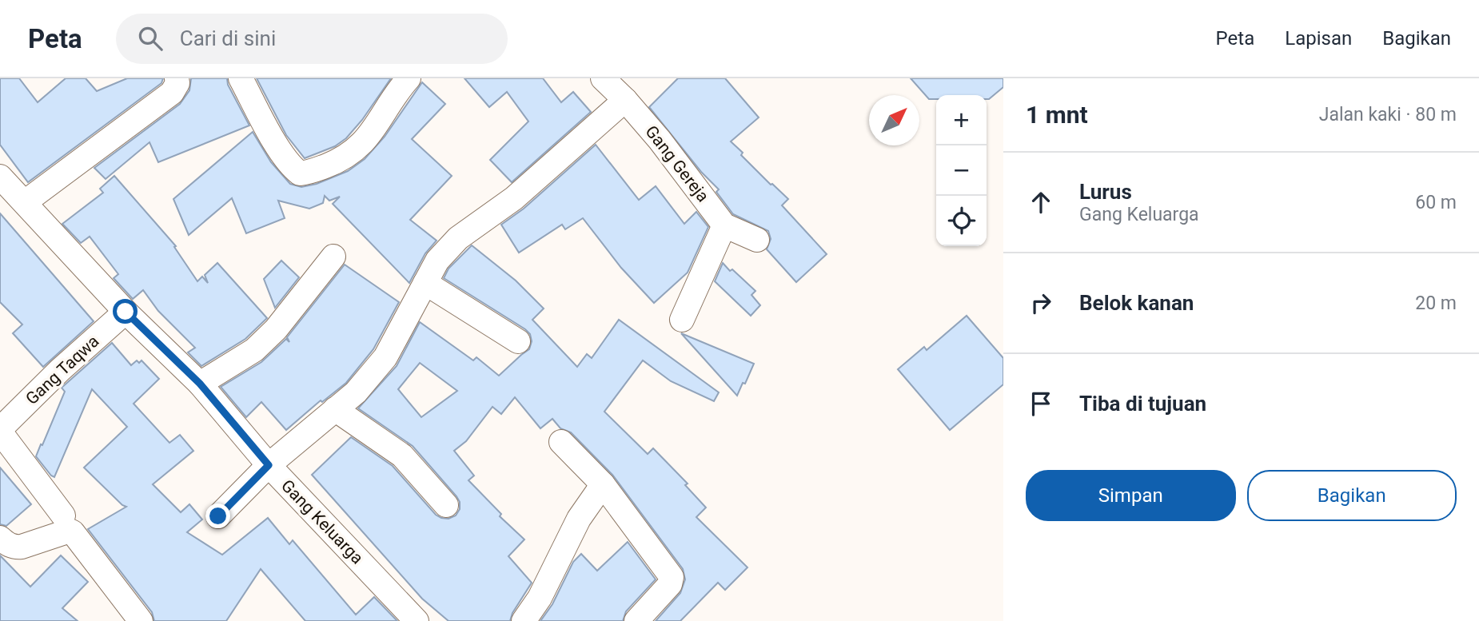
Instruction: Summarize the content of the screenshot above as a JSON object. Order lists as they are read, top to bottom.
{
  "streets": {
    "street": ["Gang Gereja", "Gang Taqwa", "Gang Keluarga"]
  },
  "crossings": [
    ["Gang Taqwa", "Gang Keluarga"]
  ],
  "north": "top right",
  "page": {
    "header": "Peta",
    "search": "Cari di sini",
    "nav": ["Peta", "Lapisan", "Bagikan"],
    "heading": ["1 mnt", "Jalan kaki · 80 m"],
    "map_buttons": ["+", "−"],
    "list": [
      ["Lurus", "Gang Keluarga", "60 m"],
      ["Belok kanan", "20 m"],
      "Tiba di tujuan"
    ],
    "buttons": ["Simpan", "Bagikan"]
  }
}
